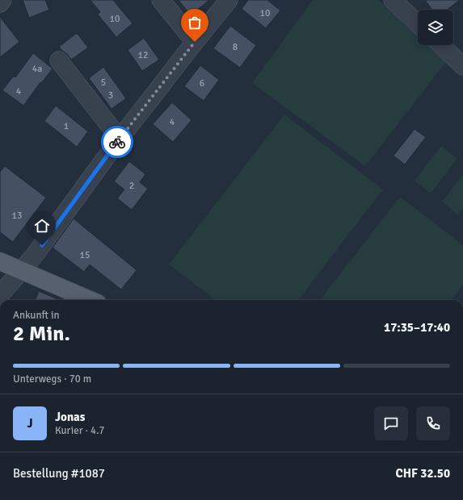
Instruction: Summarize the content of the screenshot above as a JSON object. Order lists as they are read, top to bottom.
{
  "house_numbers": [
    "10",
    "10",
    "8",
    "12",
    "4a",
    "5",
    "6",
    "4",
    "3",
    "4",
    "1",
    "2",
    "13",
    "15"
  ],
  "page": {
    "heading": ["2 Min.", "Ankunft in", "17:35–17:40"],
    "panel": [
      "Jonas",
      "Kurier · 4.7",
      "Bestellung #1087",
      "CHF 32.50"
    ],
    "bar": "Unterwegs · 70 m",
    "round": "J"
  }
}
